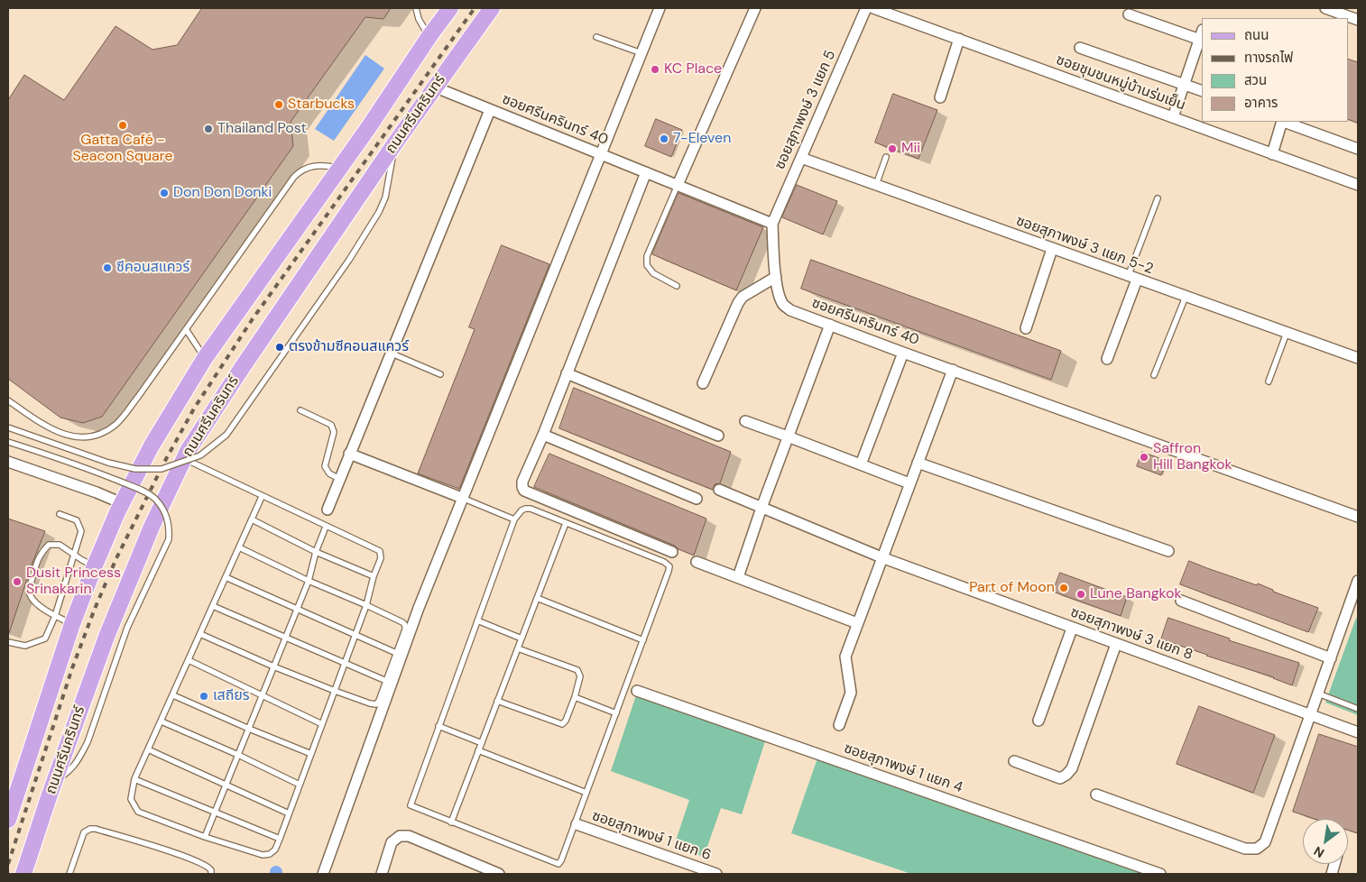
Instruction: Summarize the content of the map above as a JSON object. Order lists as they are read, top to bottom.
{
  "streets": {
    "main road": ["ถนนศรีนครินทร์"],
    "street": [
      "ซอยชุมชนหมู่บ้านร่มเย็น",
      "ซอยสุภาพงษ์ 3 แยก 5",
      "ซอยศรีนครินทร์ 40",
      "ซอยสุภาพงษ์ 3 แยก 5-2",
      "ซอยสุภาพงษ์ 3 แยก 8",
      "ซอยสุภาพงษ์ 1 แยก 4",
      "ซอยสุภาพงษ์ 1 แยก 6"
    ]
  },
  "crossings": [
    ["ซอยสุภาพงษ์ 3 แยก 5", "ซอยศรีนครินทร์ 40"],
    ["ซอยสุภาพงษ์ 3 แยก 5", "ซอยสุภาพงษ์ 3 แยก 5-2"],
    ["ถนนศรีนครินทร์", "ซอยศรีนครินทร์ 40"]
  ],
  "places": [
    "KC Place",
    "Starbucks",
    "Gatta Café - Seacon Square",
    "Thailand Post",
    "7-Eleven",
    "Mii",
    "Don Don Donki",
    "ซีคอนสแควร์",
    "ตรงข้ามซีคอนสแควร์",
    "Saffron Hill Bangkok",
    "Dusit Princess Srinakarin",
    "Part of Moon",
    "Lune Bangkok",
    "เสถียร"
  ],
  "legend": [
    "ถนน",
    "ทางรถไฟ",
    "สวน",
    "อาคาร"
  ],
  "north": "bottom left"
}
